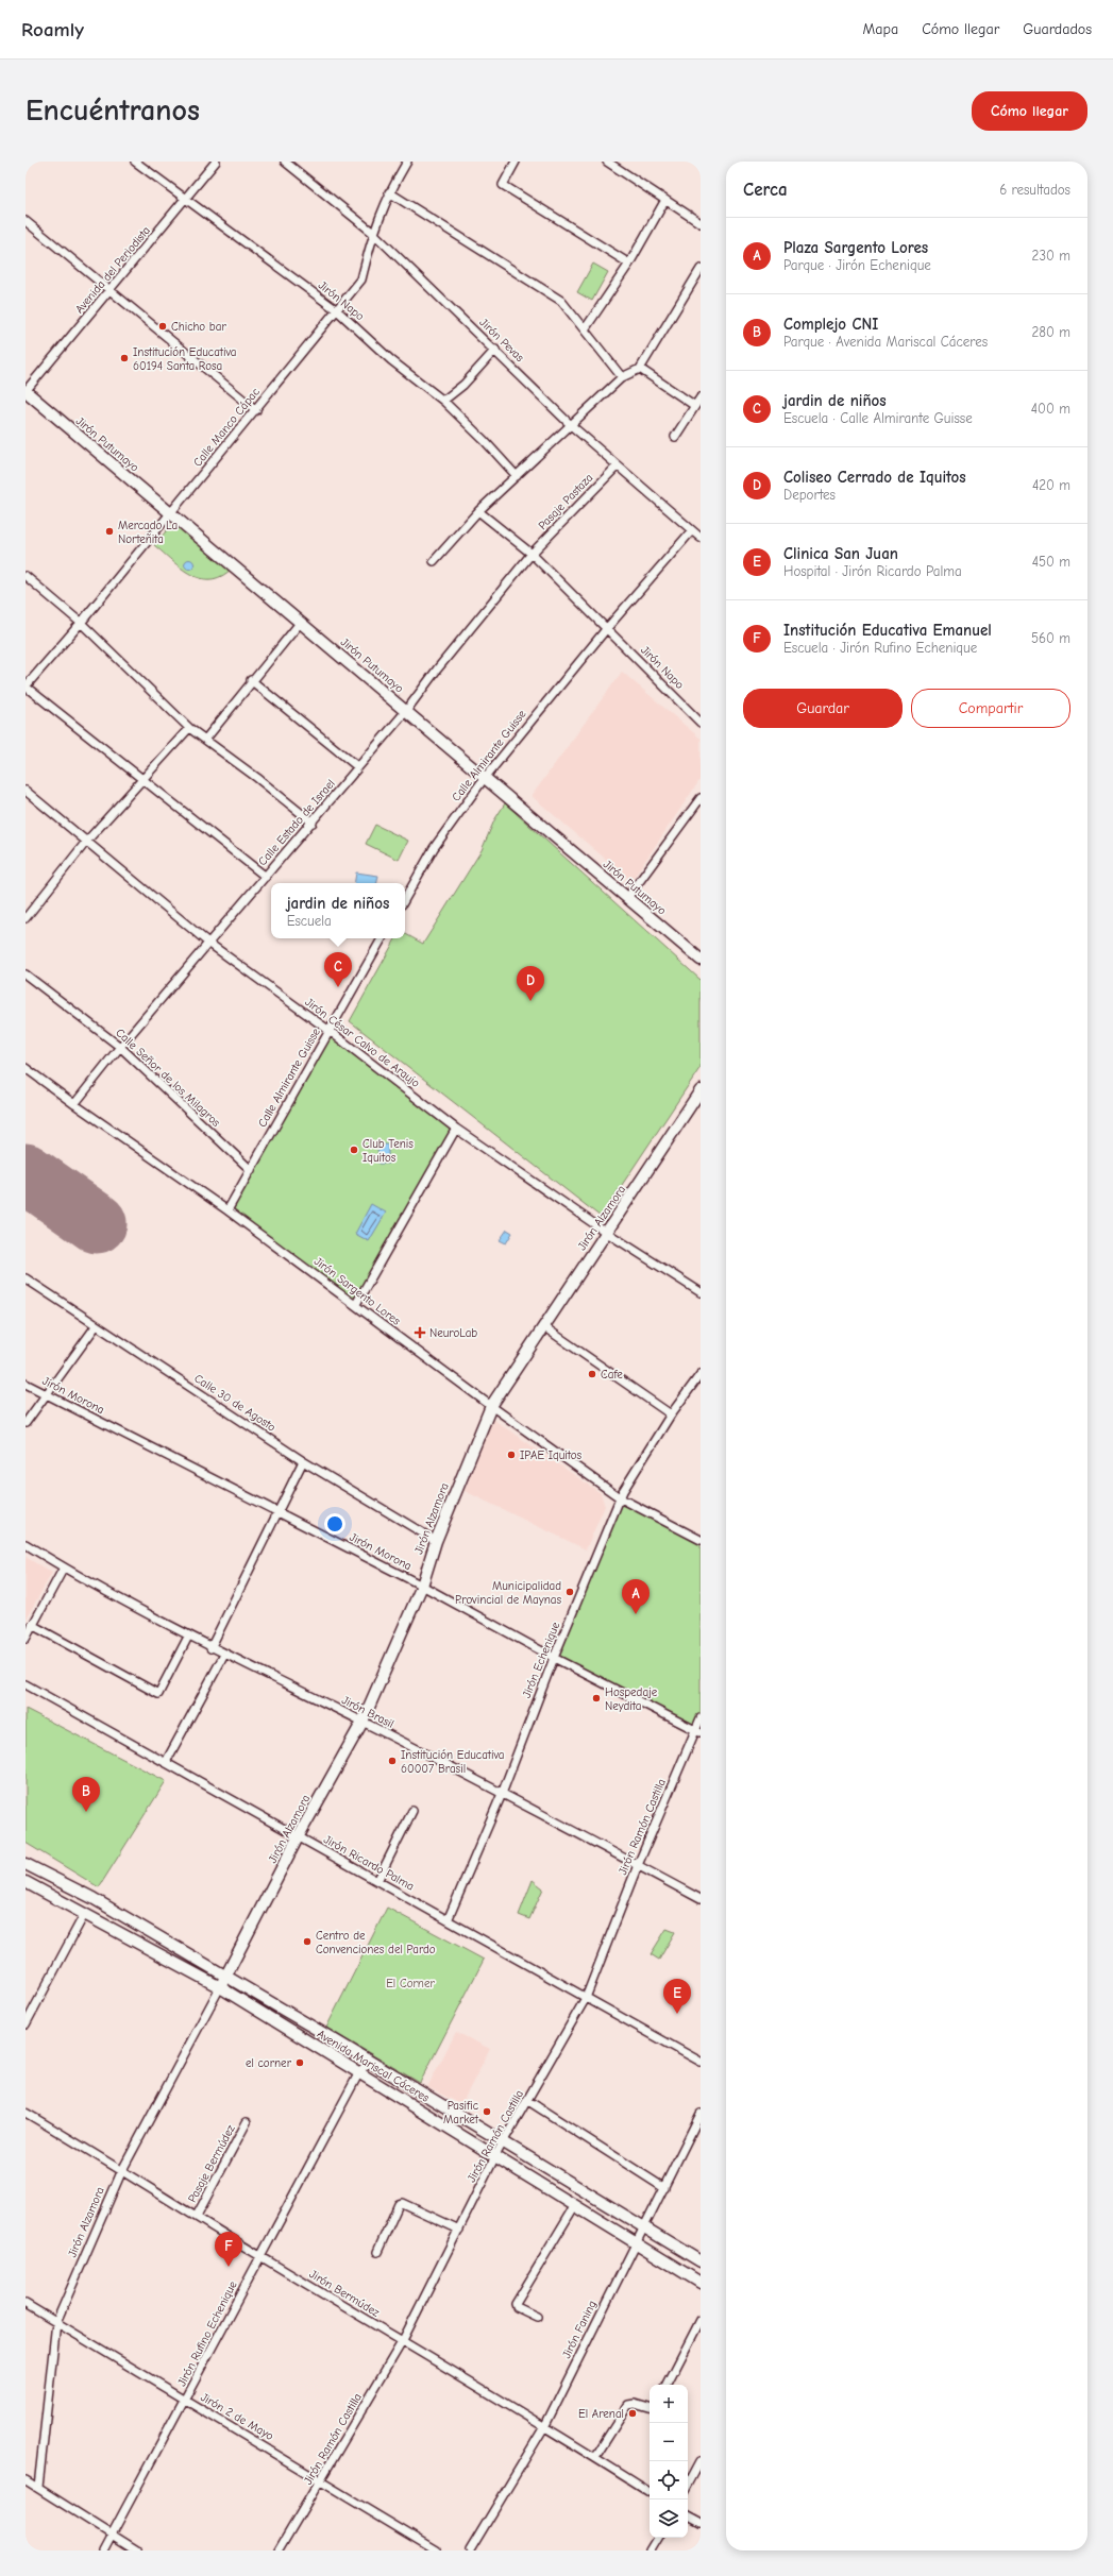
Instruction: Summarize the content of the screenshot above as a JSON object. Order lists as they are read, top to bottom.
{
  "streets": {
    "street": [
      "Avenida del Periodista",
      "Jirón Napo",
      "Jirón Pevas",
      "Calle Manco Cápac",
      "Jirón Putumayo",
      "Pasaje Pastaza",
      "Calle Almirante Guisse",
      "Calle Estado de Israel",
      "Jirón César Calvo de Araujo",
      "Calle Señor de los Milagros",
      "Jirón Alzamora",
      "Jirón Sargento Lores",
      "Jirón Morona",
      "Calle 30 de Agosto",
      "Jirón Echenique",
      "Jirón Brasil",
      "Jirón Ramón Castilla",
      "Jirón Ricardo Palma",
      "Avenida Mariscal Cáceres",
      "Pasaje Bermúdez",
      "Jirón Bermúdez",
      "Jirón Faning",
      "Jirón Rufino Echenique",
      "Jirón 2 de Mayo"
    ]
  },
  "crossings": [
    ["Avenida del Periodista", "Jirón Napo"],
    ["Avenida del Periodista", "Jirón Putumayo"],
    ["Jirón Napo", "Calle Manco Cápac"],
    ["Jirón Napo", "Pasaje Pastaza"],
    ["Jirón Napo", "Calle Almirante Guisse"],
    ["Jirón Napo", "Calle Estado de Israel"],
    ["Jirón Pevas", "Calle Manco Cápac"],
    ["Jirón Pevas", "Pasaje Pastaza"],
    ["Jirón Pevas", "Calle Almirante Guisse"],
    ["Calle Manco Cápac", "Jirón Putumayo"],
    ["Jirón Putumayo", "Calle Almirante Guisse"],
    ["Jirón Putumayo", "Calle Estado de Israel"],
    ["Pasaje Pastaza", "Calle Estado de Israel"],
    ["Calle Almirante Guisse", "Jirón César Calvo de Araujo"],
    ["Calle Almirante Guisse", "Calle Señor de los Milagros"],
    ["Calle Almirante Guisse", "Jirón Sargento Lores"],
    ["Calle Estado de Israel", "Jirón César Calvo de Araujo"],
    ["Calle Estado de Israel", "Calle Señor de los Milagros"],
    ["Calle Estado de Israel", "Jirón Sargento Lores"],
    ["Jirón César Calvo de Araujo", "Jirón Alzamora"],
    ["Jirón Alzamora", "Jirón Sargento Lores"],
    ["Jirón Alzamora", "Jirón Morona"],
    ["Jirón Alzamora", "Calle 30 de Agosto"],
    ["Jirón Alzamora", "Jirón Brasil"],
    ["Jirón Alzamora", "Jirón Ricardo Palma"],
    ["Jirón Alzamora", "Avenida Mariscal Cáceres"],
    ["Jirón Alzamora", "Jirón Bermúdez"],
    ["Jirón Alzamora", "Jirón 2 de Mayo"],
    ["Jirón Sargento Lores", "Jirón Echenique"],
    ["Jirón Morona", "Jirón Echenique"],
    ["Jirón Morona", "Jirón Ramón Castilla"],
    ["Jirón Echenique", "Jirón Brasil"],
    ["Jirón Echenique", "Jirón Ricardo Palma"],
    ["Jirón Brasil", "Jirón Ramón Castilla"],
    ["Jirón Ramón Castilla", "Jirón Ricardo Palma"],
    ["Jirón Ramón Castilla", "Avenida Mariscal Cáceres"],
    ["Jirón Ramón Castilla", "Jirón Bermúdez"],
    ["Jirón Ramón Castilla", "Jirón 2 de Mayo"],
    ["Avenida Mariscal Cáceres", "Jirón Faning"],
    ["Avenida Mariscal Cáceres", "Jirón Rufino Echenique"],
    ["Pasaje Bermúdez", "Jirón Bermúdez"],
    ["Jirón Bermúdez", "Jirón Faning"],
    ["Jirón Bermúdez", "Jirón Rufino Echenique"],
    ["Jirón Rufino Echenique", "Jirón 2 de Mayo"]
  ],
  "parks": ["El Corner"],
  "places": {
    "other": [
      "Chicho bar",
      "Institución Educativa 60194 Santa Rosa",
      "Mercado La Norteñita",
      "Club Tenis Iquitos",
      "Cafe",
      "IPAE Iquitos",
      "Municipalidad Provincial de Maynas",
      "Hospedaje Neydita",
      "Institución Educativa 60007 Brasil",
      "Centro de Convenciones del Pardo",
      "el corner",
      "Pasific Market",
      "El Arenal"
    ],
    "health": ["NeuroLab"]
  },
  "page": {
    "header": "Roamly",
    "nav": ["Mapa", "Cómo llegar", "Guardados"],
    "buttons": [
      "Cómo llegar",
      ["Guardar", "Compartir"]
    ],
    "title": "Encuéntranos",
    "heading": ["Cerca", "6 resultados"],
    "list": [
      {
        "mark": "A",
        "name": "Plaza Sargento Lores",
        "note": "Parque · Jirón Echenique",
        "value": "230 m"
      },
      {
        "mark": "B",
        "name": "Complejo CNI",
        "note": "Parque · Avenida Mariscal Cáceres",
        "value": "280 m"
      },
      {
        "mark": "C",
        "name": "jardin de niños",
        "note": "Escuela · Calle Almirante Guisse",
        "value": "400 m"
      },
      {
        "mark": "D",
        "name": "Coliseo Cerrado de Iquitos",
        "note": "Deportes",
        "value": "420 m"
      },
      {
        "mark": "E",
        "name": "Clinica San Juan",
        "note": "Hospital · Jirón Ricardo Palma",
        "value": "450 m"
      },
      {
        "mark": "F",
        "name": "Institución Educativa Emanuel",
        "note": "Escuela · Jirón Rufino Echenique",
        "value": "560 m"
      }
    ],
    "popup": ["jardin de niños", "Escuela"],
    "pins": [
      "C",
      "D",
      "A",
      "B",
      "E",
      "F"
    ],
    "map_buttons": ["+", "−"]
  }
}
